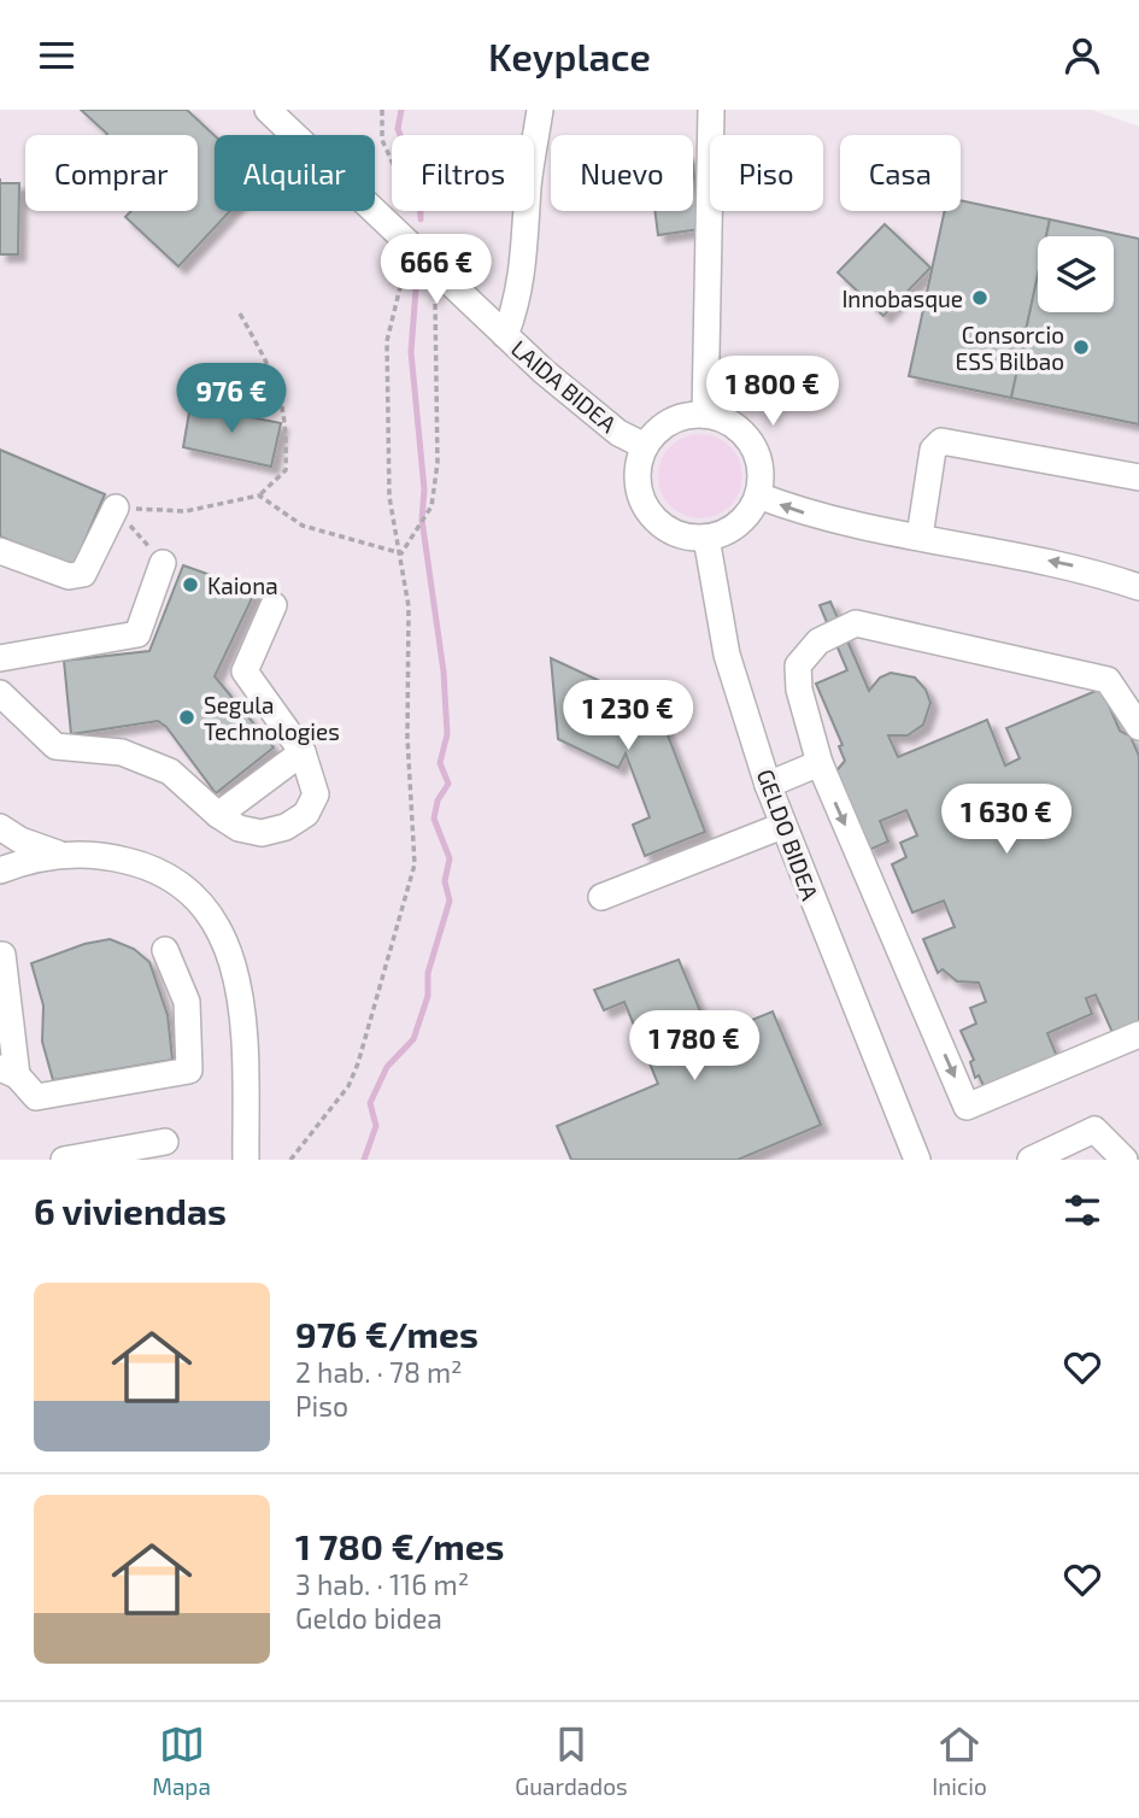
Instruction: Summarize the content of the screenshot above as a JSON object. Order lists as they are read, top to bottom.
{
  "streets": {
    "street": ["LAIDA BIDEA", "GELDO BIDEA"]
  },
  "crossings": [
    ["LAIDA BIDEA", "GELDO BIDEA"]
  ],
  "places": [
    "Innobasque",
    "Consorcio ESS Bilbao",
    "Kaiona",
    "Segula Technologies"
  ],
  "page": {
    "header": "Keyplace",
    "chip": [
      "Comprar",
      "Alquilar",
      "Filtros",
      "Nuevo",
      "Piso",
      "Casa"
    ],
    "price": [
      "666 €",
      "1 800 €",
      "976 €",
      "1 230 €",
      "1 630 €",
      "1 780 €"
    ],
    "heading": "6 viviendas",
    "list": [
      {
        "name": "976 €/mes",
        "note": "2 hab. · 78 m² · Piso"
      },
      {
        "name": "1 780 €/mes",
        "note": "3 hab. · 116 m² · Geldo bidea"
      }
    ],
    "tabs": ["Mapa", "Guardados", "Inicio"]
  }
}
